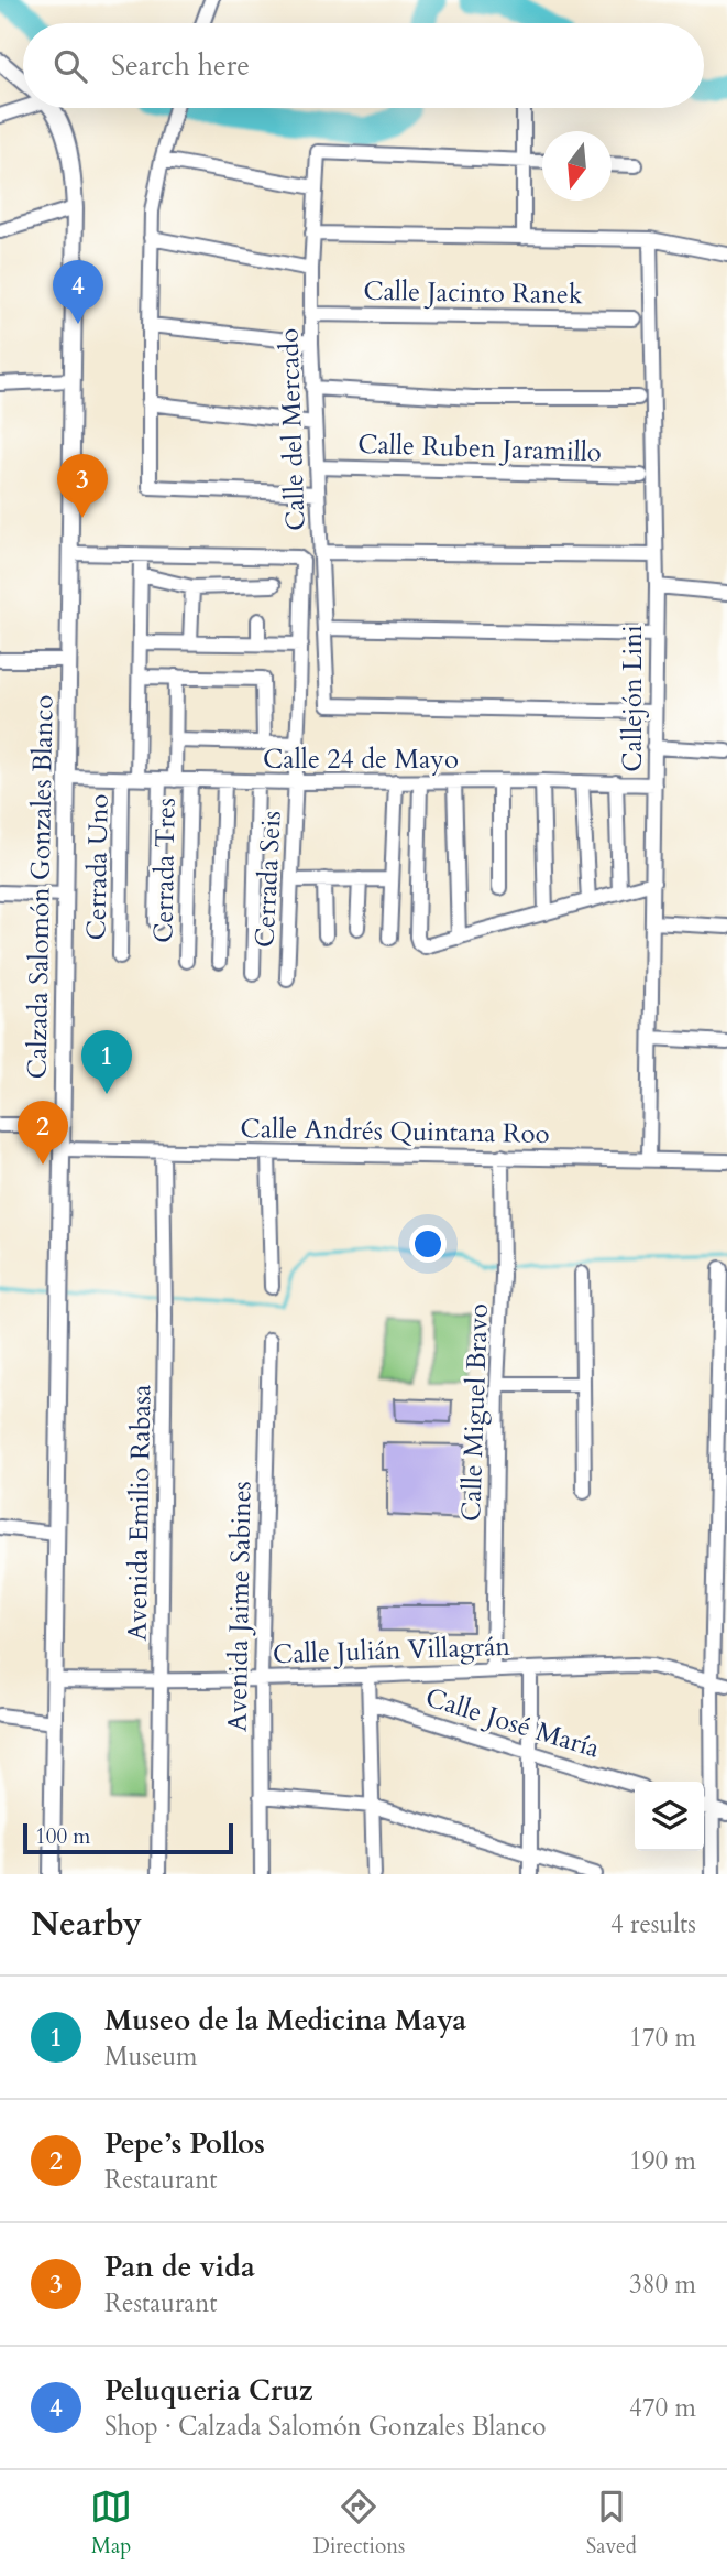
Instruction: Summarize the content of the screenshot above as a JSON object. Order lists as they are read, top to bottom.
{
  "streets": {
    "street": [
      "Calle Jacinto Ranek",
      "Calle del Mercado",
      "Calle Ruben Jaramillo",
      "Callejón Lini",
      "Calle 24 de Mayo",
      "Cerrada Uno",
      "Cerrada Tres",
      "Cerrada Seis",
      "Calzada Salomón Gonzales Blanco",
      "Calle Andrés Quintana Roo",
      "Calle Miguel Bravo",
      "Avenida Emilio Rabasa",
      "Avenida Jaime Sabines",
      "Calle Julián Villagrán",
      "Calle José María"
    ]
  },
  "crossings": [
    ["Calle Jacinto Ranek", "Calle del Mercado"],
    ["Calle del Mercado", "Calle Ruben Jaramillo"],
    ["Calle del Mercado", "Callejón Lini"],
    ["Calle del Mercado", "Calle 24 de Mayo"],
    ["Calle del Mercado", "Cerrada Uno"],
    ["Calle del Mercado", "Cerrada Seis"],
    ["Callejón Lini", "Calle 24 de Mayo"],
    ["Callejón Lini", "Calle Andrés Quintana Roo"],
    ["Calle 24 de Mayo", "Cerrada Uno"],
    ["Calle 24 de Mayo", "Cerrada Tres"],
    ["Calle 24 de Mayo", "Cerrada Seis"],
    ["Calle 24 de Mayo", "Calzada Salomón Gonzales Blanco"],
    ["Calzada Salomón Gonzales Blanco", "Calle Andrés Quintana Roo"],
    ["Calzada Salomón Gonzales Blanco", "Calle Julián Villagrán"],
    ["Calle Andrés Quintana Roo", "Calle Miguel Bravo"],
    ["Calle Andrés Quintana Roo", "Avenida Emilio Rabasa"],
    ["Calle Miguel Bravo", "Calle Julián Villagrán"],
    ["Avenida Emilio Rabasa", "Calle Julián Villagrán"],
    ["Avenida Jaime Sabines", "Calle Julián Villagrán"]
  ],
  "scale_bar": "100 m",
  "north": "bottom",
  "page": {
    "search": "Search here",
    "pins": [
      "4",
      "3",
      "1",
      "2"
    ],
    "scale": "100 m",
    "heading": ["Nearby", "4 results"],
    "list": [
      {
        "mark": "1",
        "name": "Museo de la Medicina Maya",
        "note": "Museum",
        "value": "170 m"
      },
      {
        "mark": "2",
        "name": "Pepe’s Pollos",
        "note": "Restaurant",
        "value": "190 m"
      },
      {
        "mark": "3",
        "name": "Pan de vida",
        "note": "Restaurant",
        "value": "380 m"
      },
      {
        "mark": "4",
        "name": "Peluqueria Cruz",
        "note": "Shop · Calzada Salomón Gonzales Blanco",
        "value": "470 m"
      }
    ],
    "nav": ["Map", "Directions", "Saved"]
  }
}
